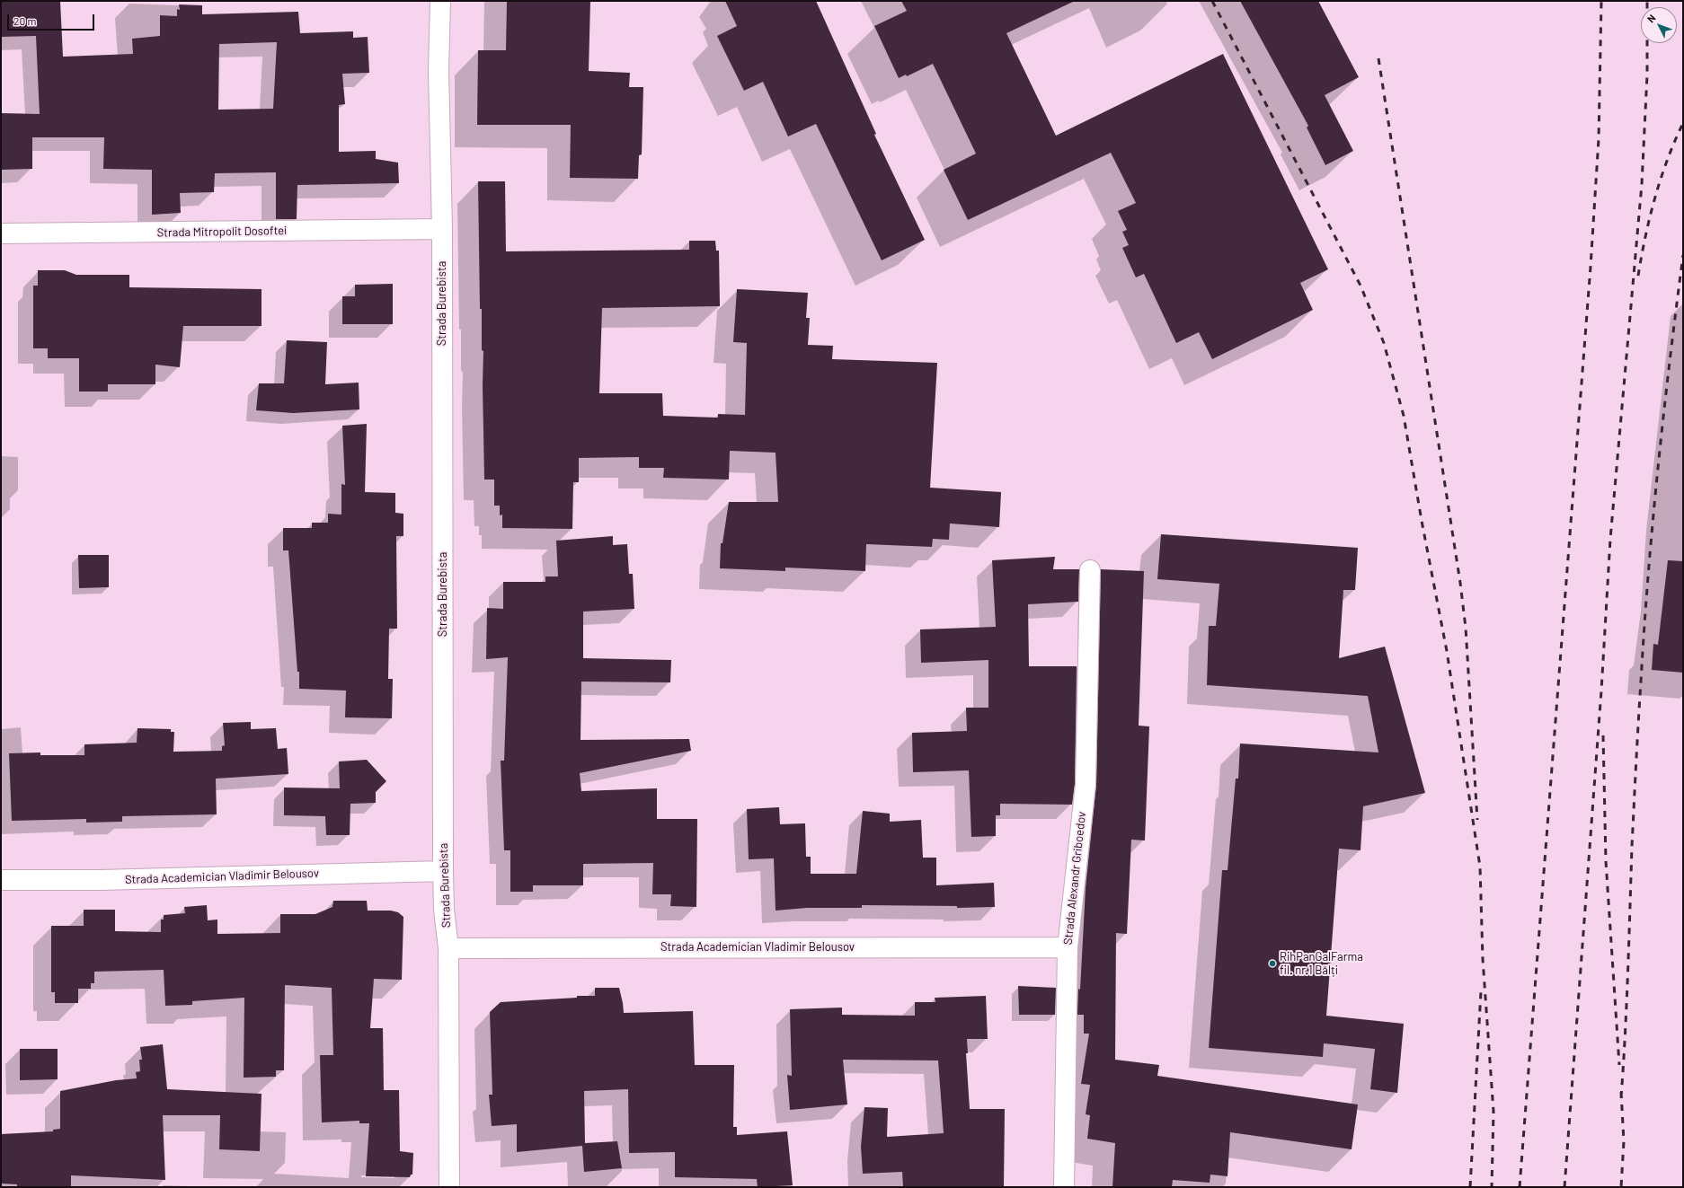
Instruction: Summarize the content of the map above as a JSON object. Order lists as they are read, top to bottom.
{
  "streets": {
    "street": [
      "Strada Mitropolit Dosoftei",
      "Strada Burebista",
      "Strada Academician Vladimir Belousov",
      "Strada Alexandr Griboedov"
    ]
  },
  "crossings": [
    ["Strada Mitropolit Dosoftei", "Strada Burebista"],
    ["Strada Burebista", "Strada Academician Vladimir Belousov"],
    ["Strada Academician Vladimir Belousov", "Strada Alexandr Griboedov"]
  ],
  "places": ["RihPanGalFarma fil. nr.1 Bălți"],
  "scale_bar": "20 m",
  "north": "top left"
}
